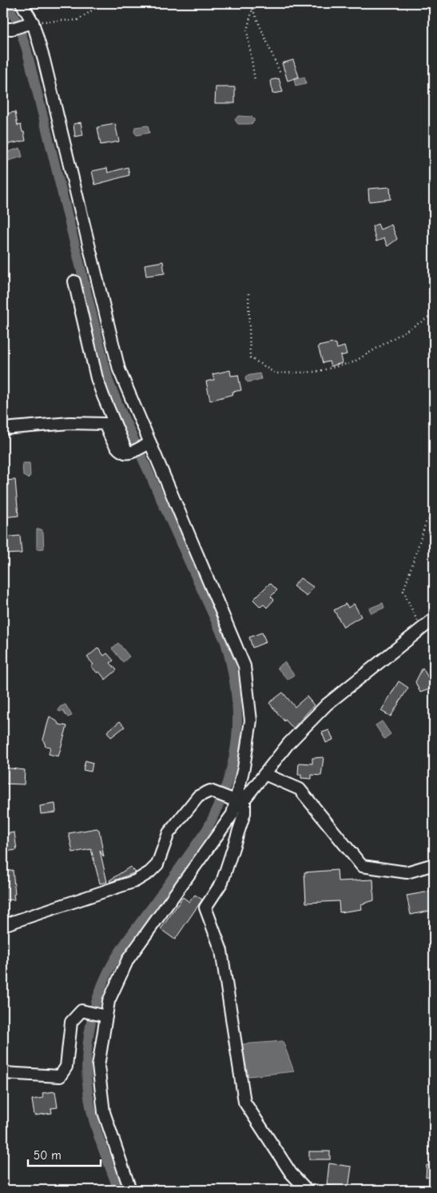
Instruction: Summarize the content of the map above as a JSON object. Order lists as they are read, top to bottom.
{
  "scale_bar": "50 m"
}
